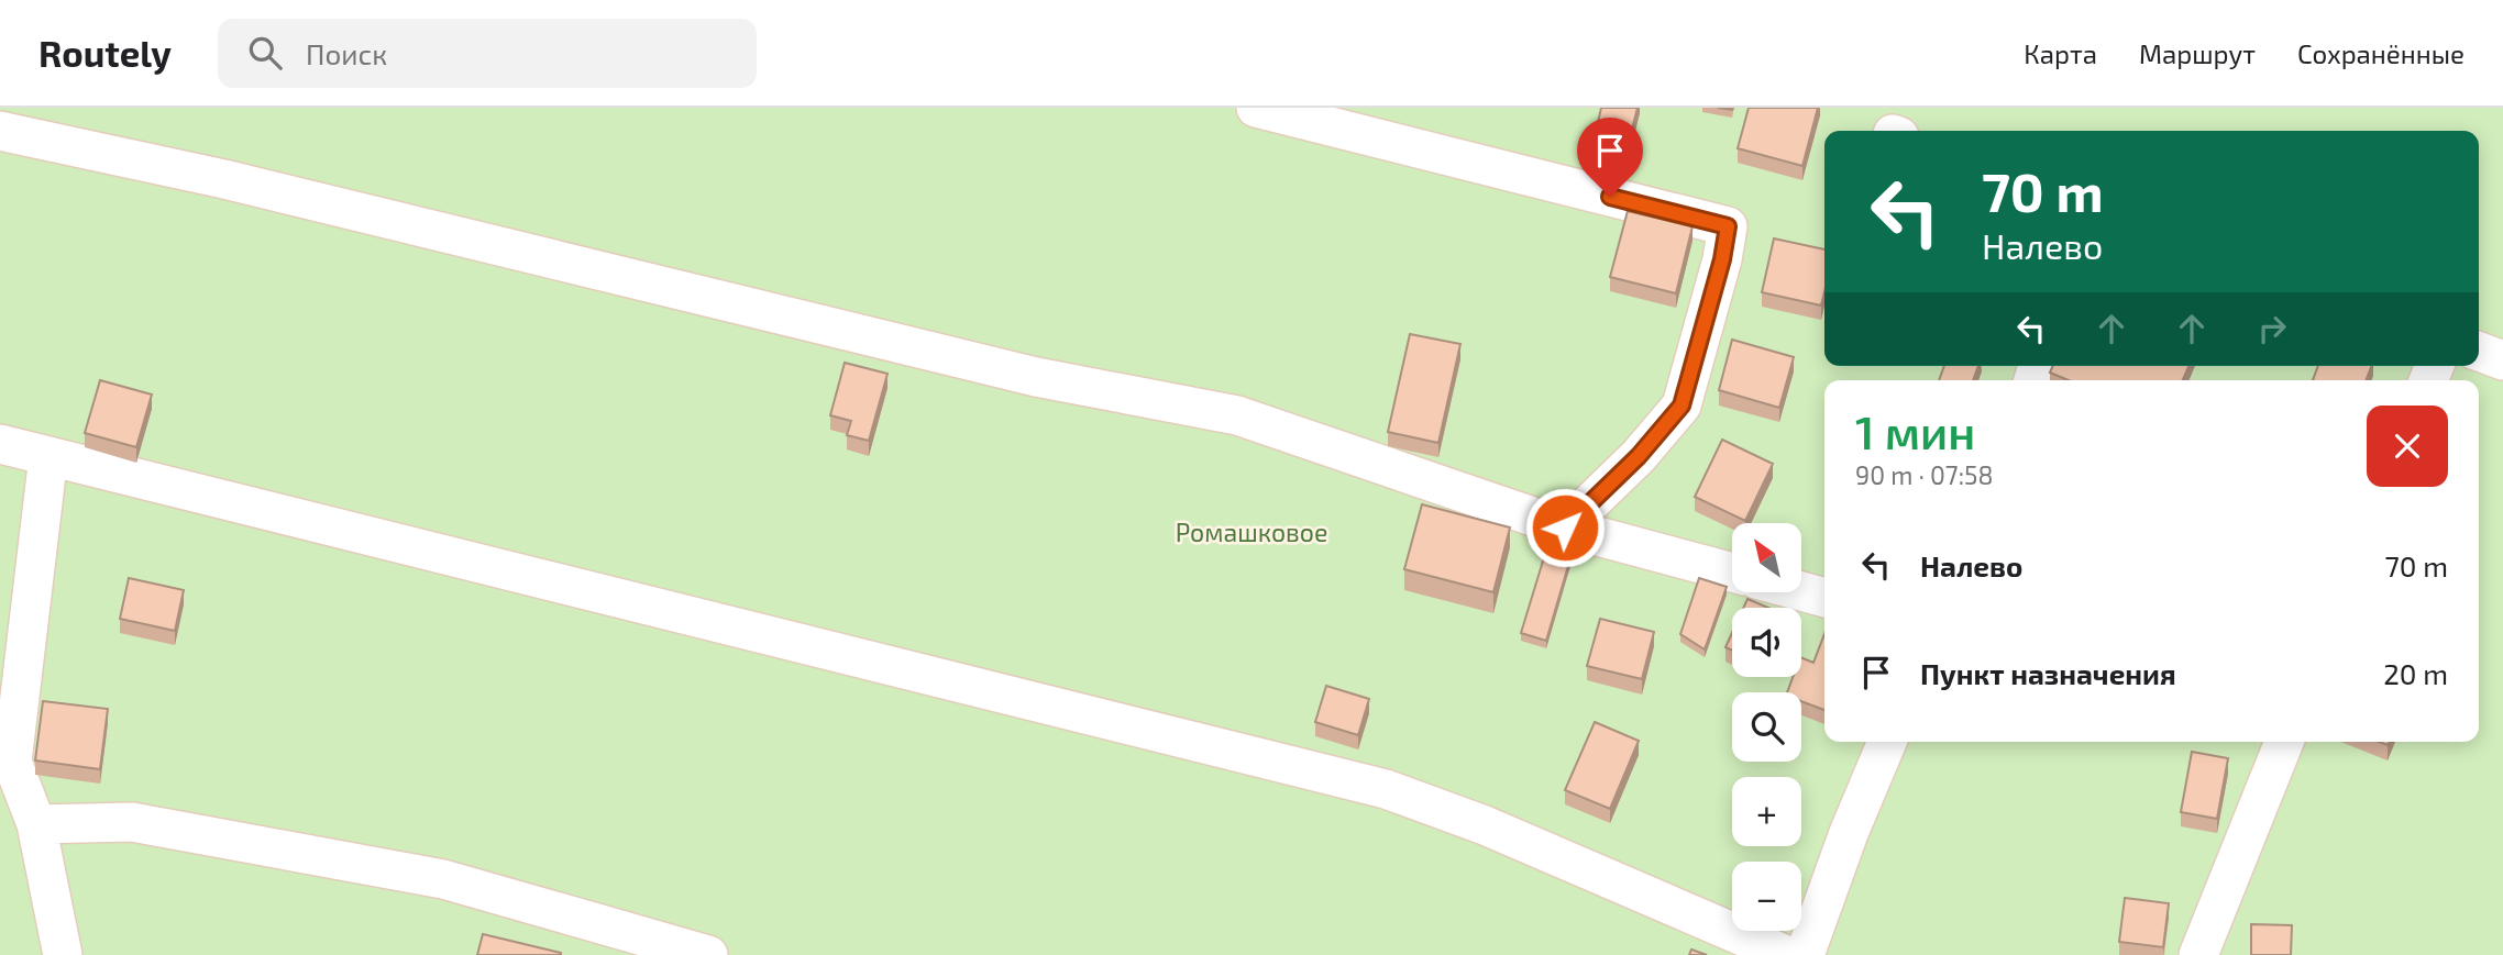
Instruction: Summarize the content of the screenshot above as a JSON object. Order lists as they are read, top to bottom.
{
  "parks": ["Ромашковое"],
  "north": "top left",
  "page": {
    "header": "Routely",
    "search": "Поиск",
    "nav": ["Карта", "Маршрут", "Сохранённые"],
    "turn": ["70 m", "Налево"],
    "heading": ["1 мин", "90 m · 07:58"],
    "list": [
      {
        "name": "Налево",
        "value": "70 m"
      },
      {
        "name": "Пункт назначения",
        "value": "20 m"
      }
    ],
    "map_buttons": ["+", "−"]
  }
}
